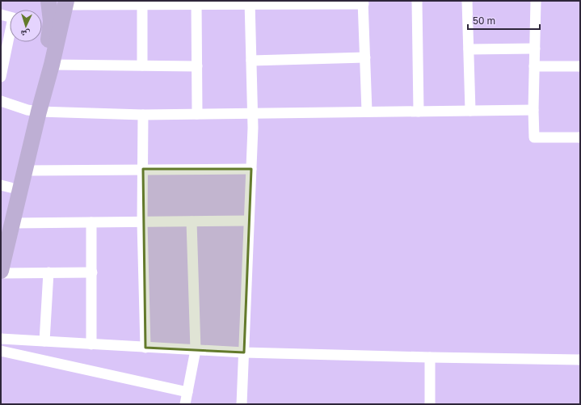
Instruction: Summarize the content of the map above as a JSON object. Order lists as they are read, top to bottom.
{
  "scale_bar": "50 m",
  "north": "bottom"
}
